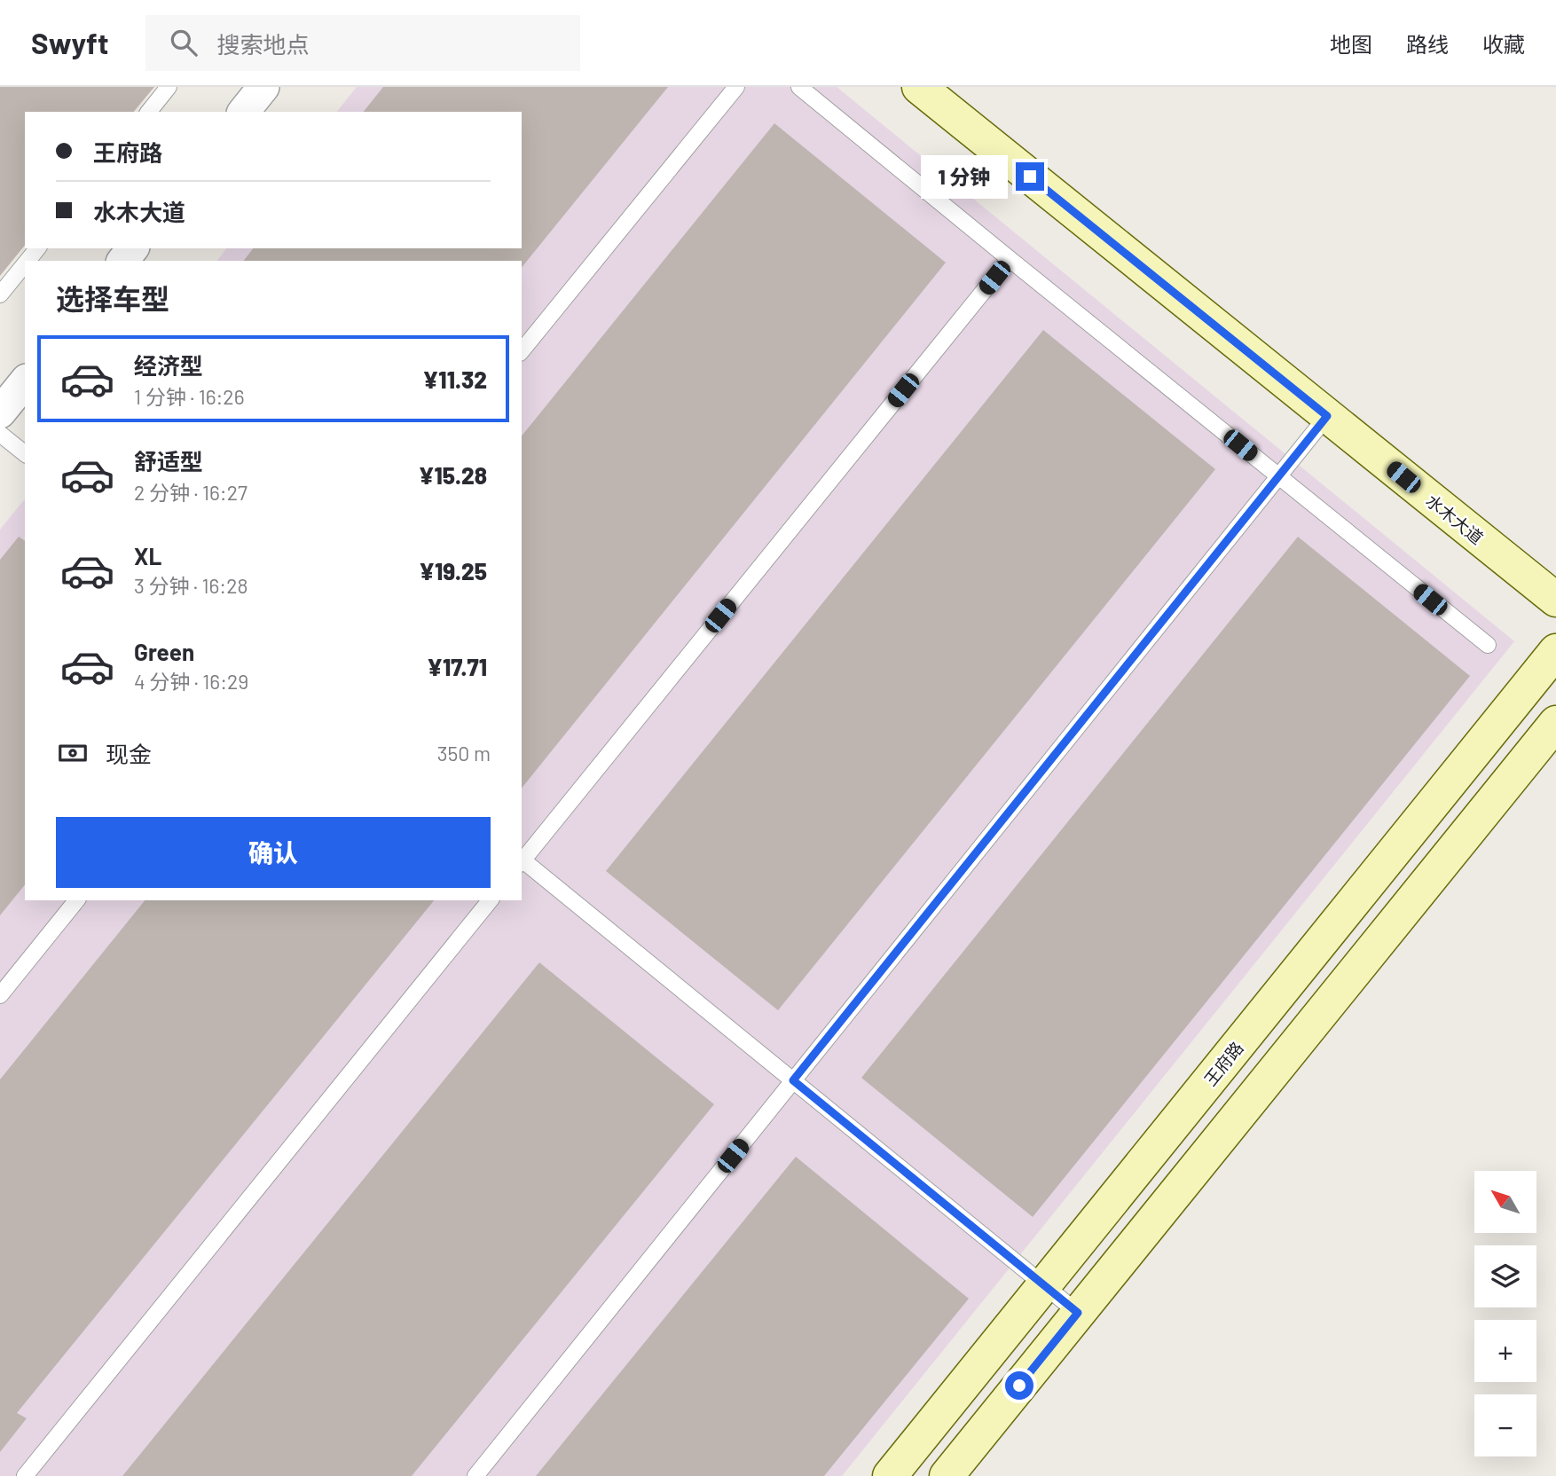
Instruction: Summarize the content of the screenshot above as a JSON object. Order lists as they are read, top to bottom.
{
  "streets": {
    "street": ["水木大道", "王府路"]
  },
  "north": "top left",
  "page": {
    "header": "Swyft",
    "search": "搜索地点",
    "nav": ["地图", "路线", "收藏"],
    "banner": ["王府路", "水木大道"],
    "bubble": "1 分钟",
    "heading": "选择车型",
    "list": [
      {
        "name": "经济型",
        "note": "1 分钟 · 16:26",
        "value": "¥11.32"
      },
      {
        "name": "舒适型",
        "note": "2 分钟 · 16:27",
        "value": "¥15.28"
      },
      {
        "name": "XL",
        "note": "3 分钟 · 16:28",
        "value": "¥19.25"
      },
      {
        "name": "Green",
        "note": "4 分钟 · 16:29",
        "value": "¥17.71"
      }
    ],
    "pay": ["现金", "350 m"],
    "buttons": "确认",
    "map_buttons": ["+", "−"]
  }
}
